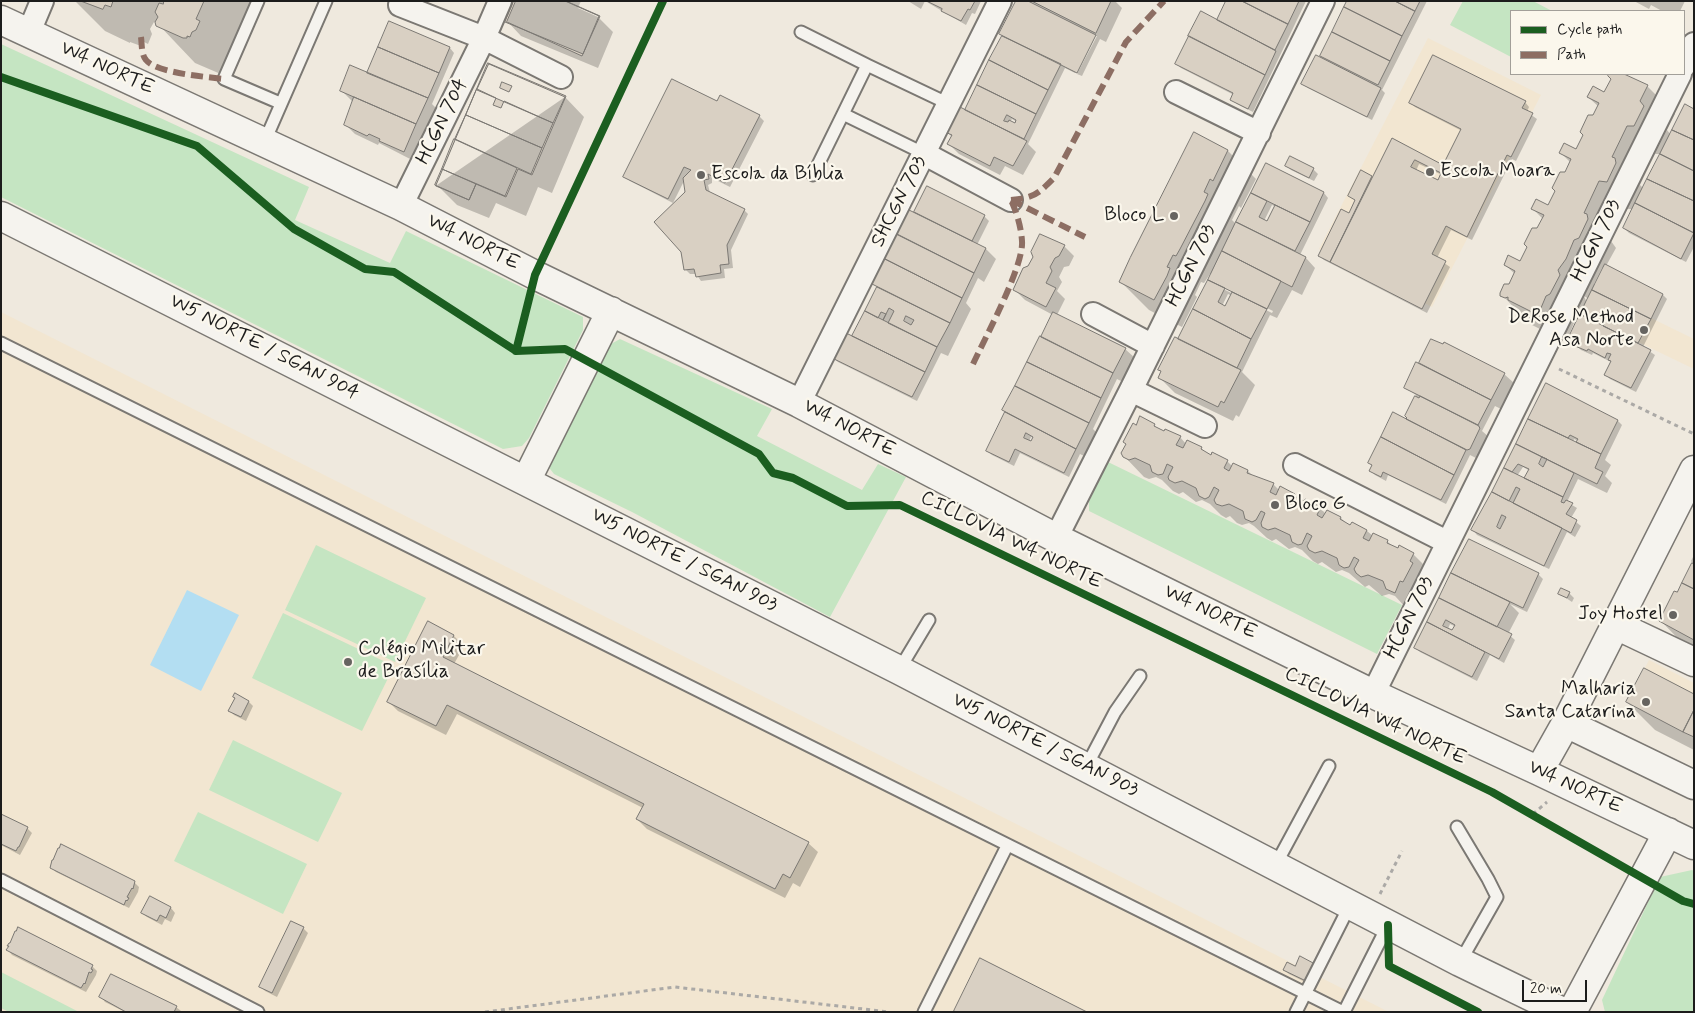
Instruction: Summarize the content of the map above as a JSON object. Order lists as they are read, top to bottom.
{
  "streets": {
    "main road": ["W4 NORTE", "W5 NORTE / SGAN 904", "W5 NORTE / SGAN 903"],
    "street": ["HCGN 704", "SHCGN 703", "HCGN 703"],
    "cycle path": ["CICLOVIA W4 NORTE"]
  },
  "crossings": [
    ["W4 NORTE", "HCGN 704"],
    ["W4 NORTE", "SHCGN 703"],
    ["W4 NORTE", "HCGN 703"],
    ["W5 NORTE / SGAN 904", "W5 NORTE / SGAN 903"]
  ],
  "places": [
    "Escola Moara",
    "Escola da Bíblia",
    "Bloco L",
    "DeRose Method Asa Norte",
    "Bloco G",
    "Joy Hostel",
    "Colégio Militar de Brasília",
    "Malharia Santa Catarina"
  ],
  "legend": ["Cycle path", "Path"],
  "scale_bar": "20 m"
}
